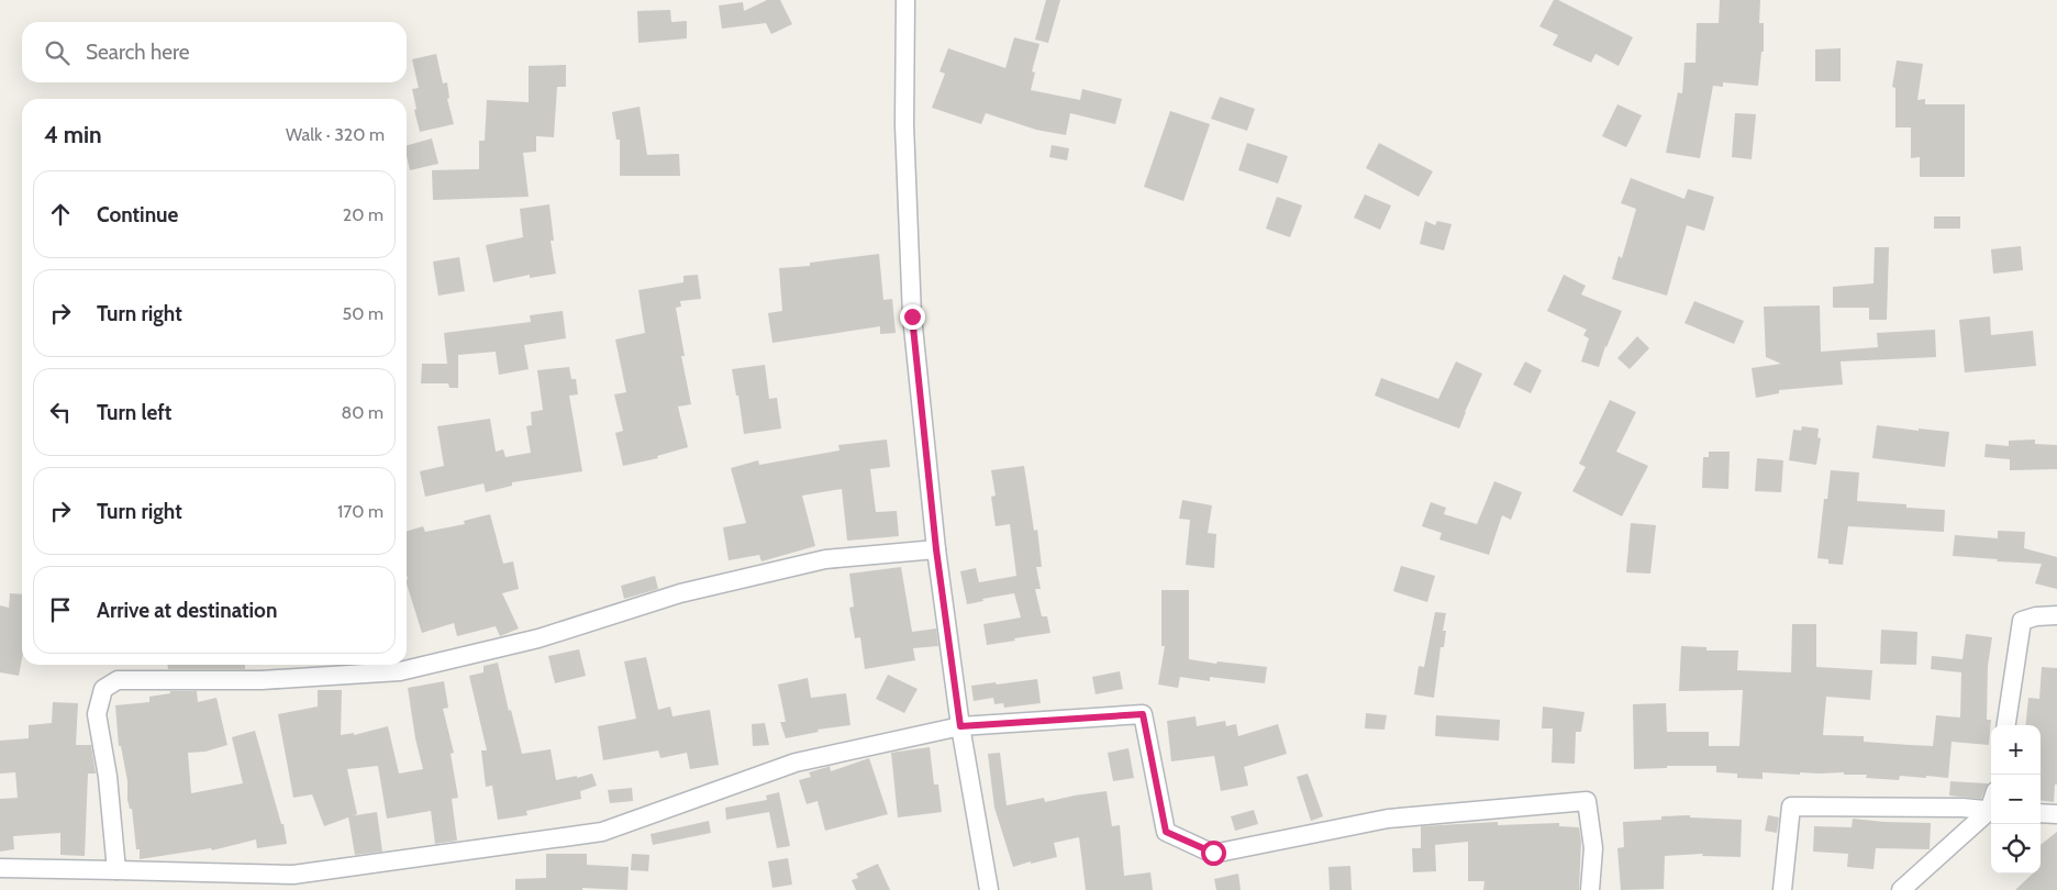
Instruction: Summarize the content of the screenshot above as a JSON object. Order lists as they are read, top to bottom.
{
  "page": {
    "search": "Search here",
    "heading": ["4 min", "Walk · 320 m"],
    "list": [
      ["Continue", "20 m"],
      ["Turn right", "50 m"],
      ["Turn left", "80 m"],
      ["Turn right", "170 m"],
      "Arrive at destination"
    ],
    "map_buttons": ["+", "−"]
  }
}
